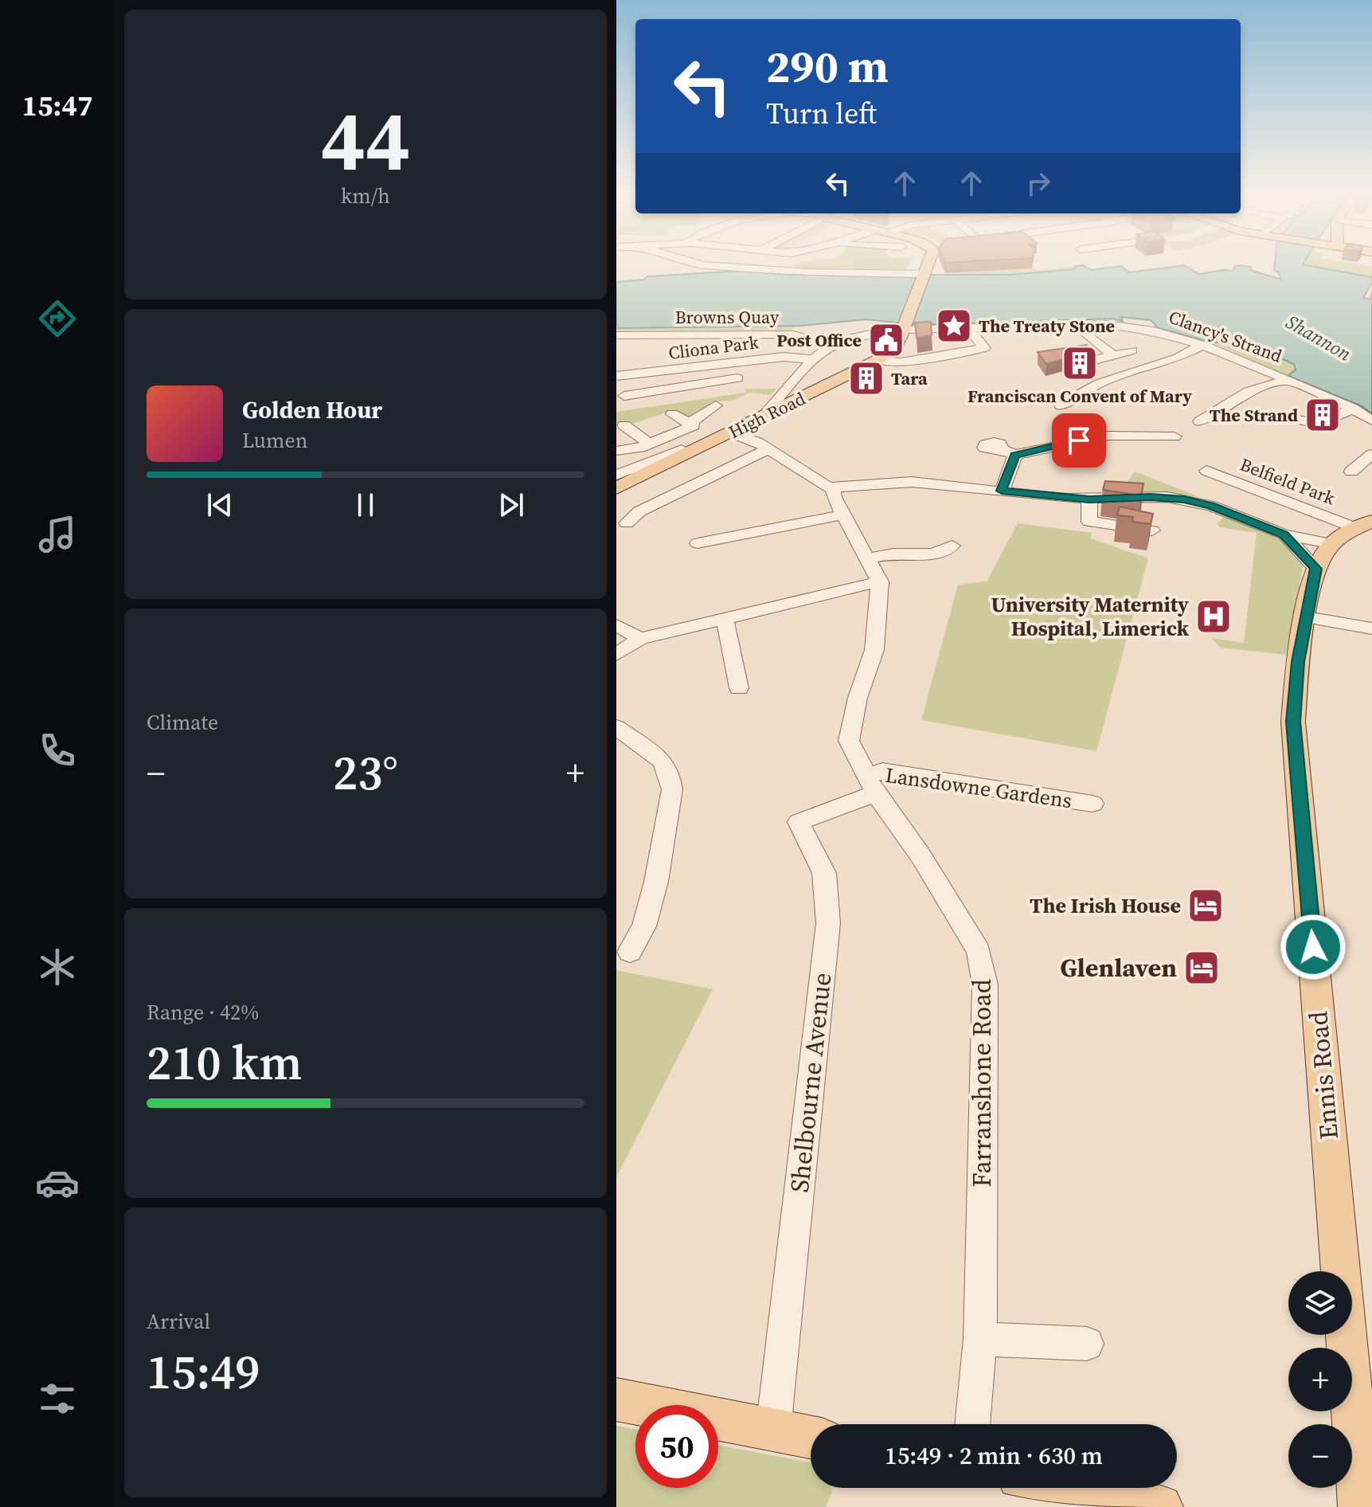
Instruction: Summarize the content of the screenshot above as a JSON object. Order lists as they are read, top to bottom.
{
  "streets": {
    "main road": ["High Road", "Ennis Road"],
    "street": [
      "Browns Quay",
      "Clancy's Strand",
      "Cliona Park",
      "Belfield Park",
      "Lansdowne Gardens",
      "Shelbourne Avenue",
      "Farranshone Road"
    ]
  },
  "crossings": [
    ["Browns Quay", "Clancy's Strand"],
    ["Clancy's Strand", "High Road"],
    ["Belfield Park", "Ennis Road"],
    ["Lansdowne Gardens", "Shelbourne Avenue"],
    ["Lansdowne Gardens", "Farranshone Road"],
    ["Shelbourne Avenue", "Farranshone Road"]
  ],
  "water": ["Shannon"],
  "places": {
    "place": ["The Treaty Stone"],
    "public building": ["Post Office"],
    "building": ["Franciscan Convent of Mary", "Tara", "The Strand"],
    "hospital": ["University Maternity Hospital, Limerick"],
    "hotel": ["The Irish House", "Glenlaven"]
  },
  "page": {
    "tabs": "15:47",
    "tile": [
      ["44", "km/h"],
      "Climate",
      ["Range · 42%", "210 km"],
      ["Arrival", "15:49"]
    ],
    "turn": ["290 m", "Turn left"],
    "song": ["Golden Hour", "Lumen"],
    "heat": ["−", "23°", "+"],
    "map_buttons": ["+", "−"],
    "limit": "50",
    "trip": "15:49 · 2 min · 630 m"
  }
}
